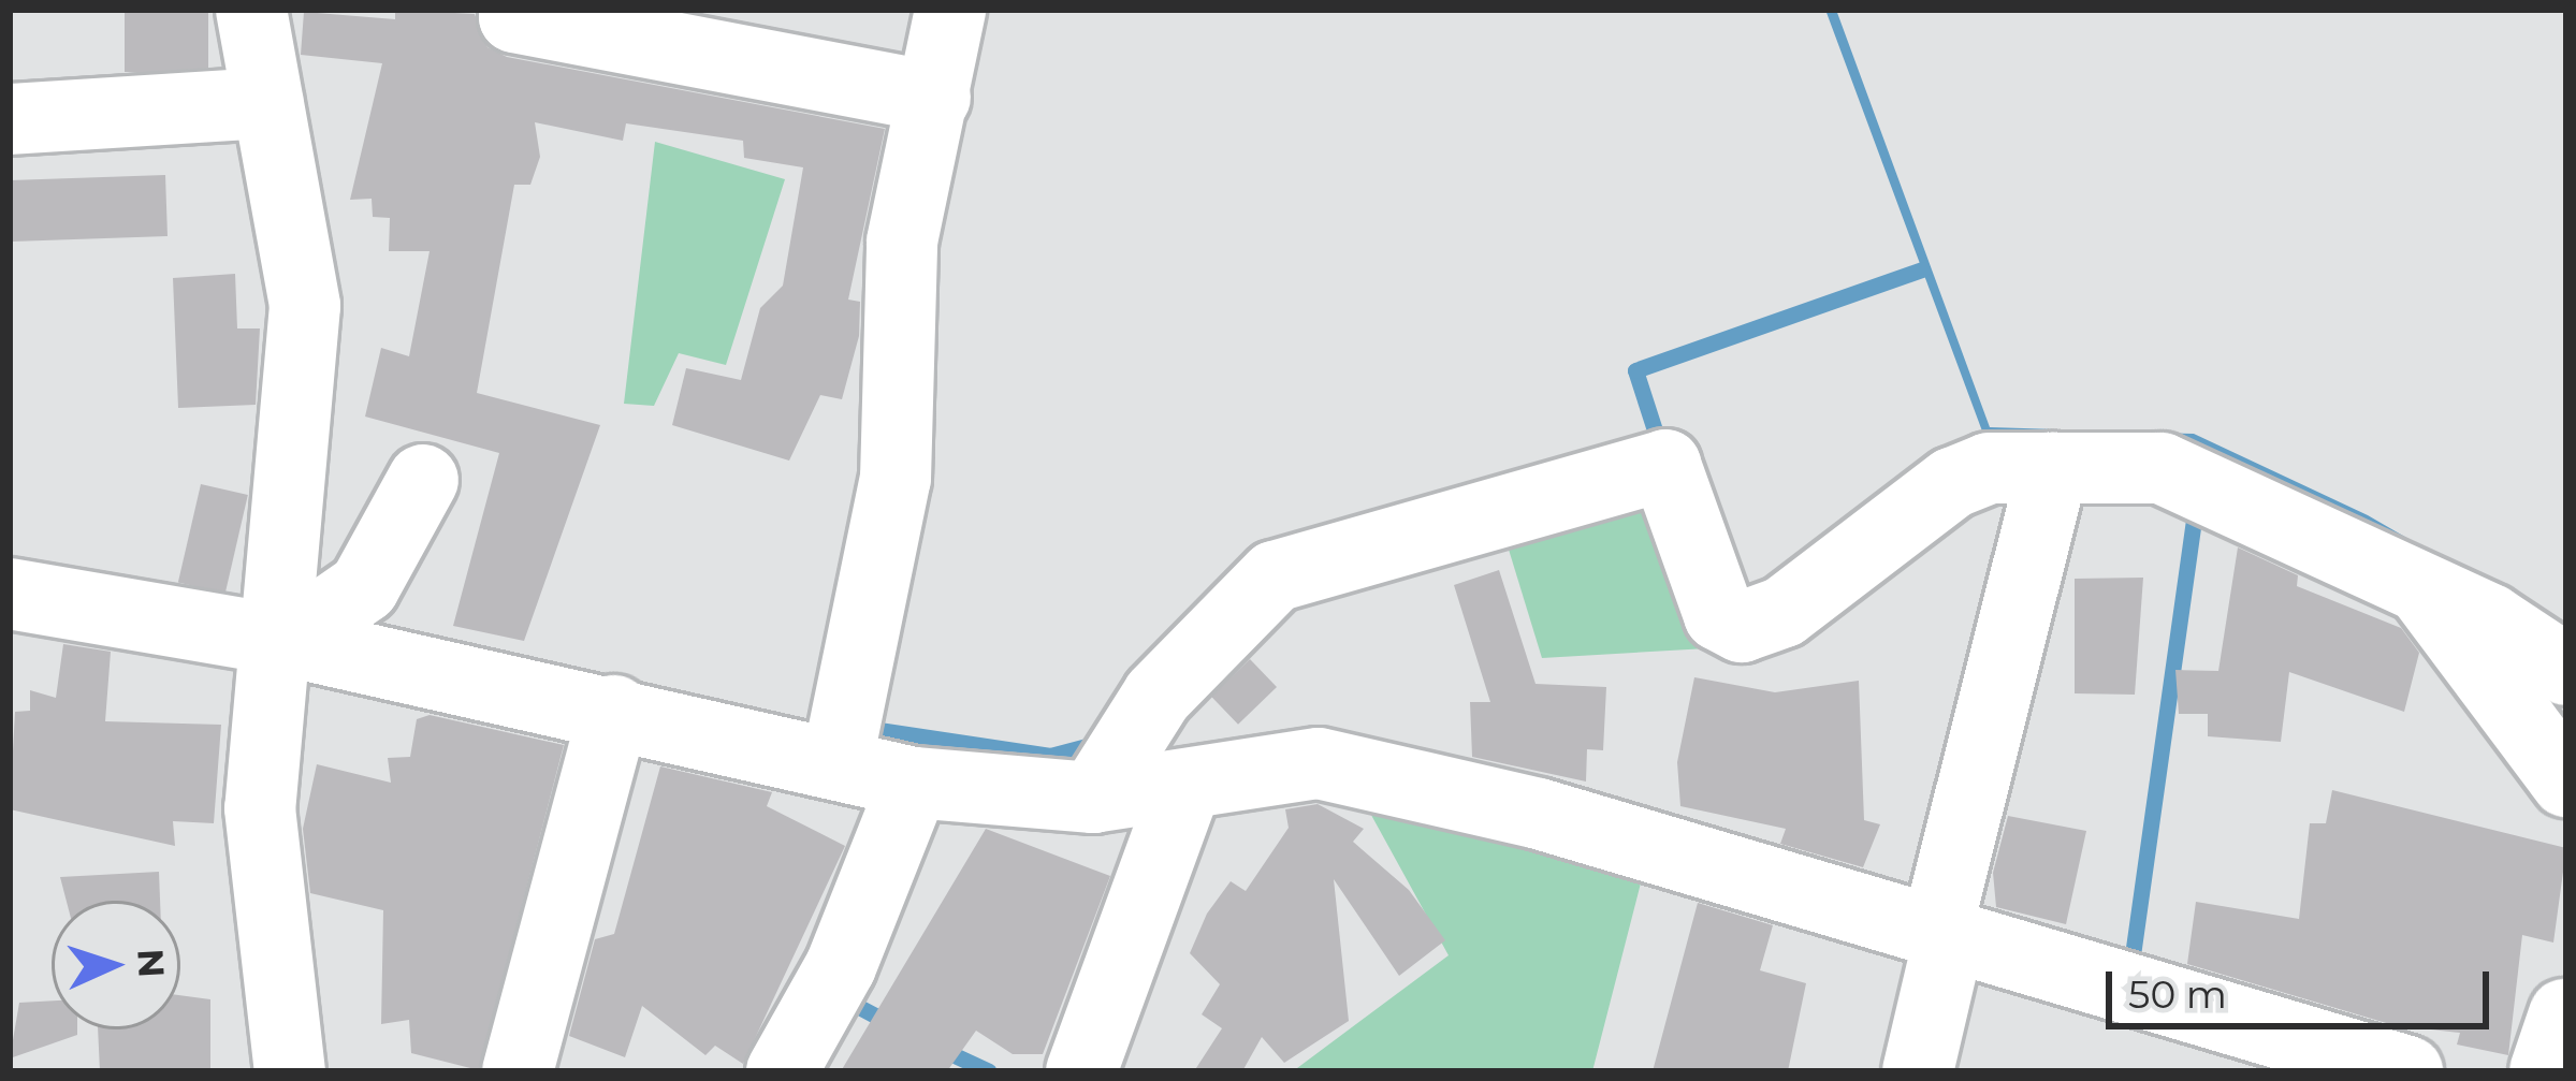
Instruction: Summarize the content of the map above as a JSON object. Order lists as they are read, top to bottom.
{
  "scale_bar": "50 m",
  "north": "right"
}
